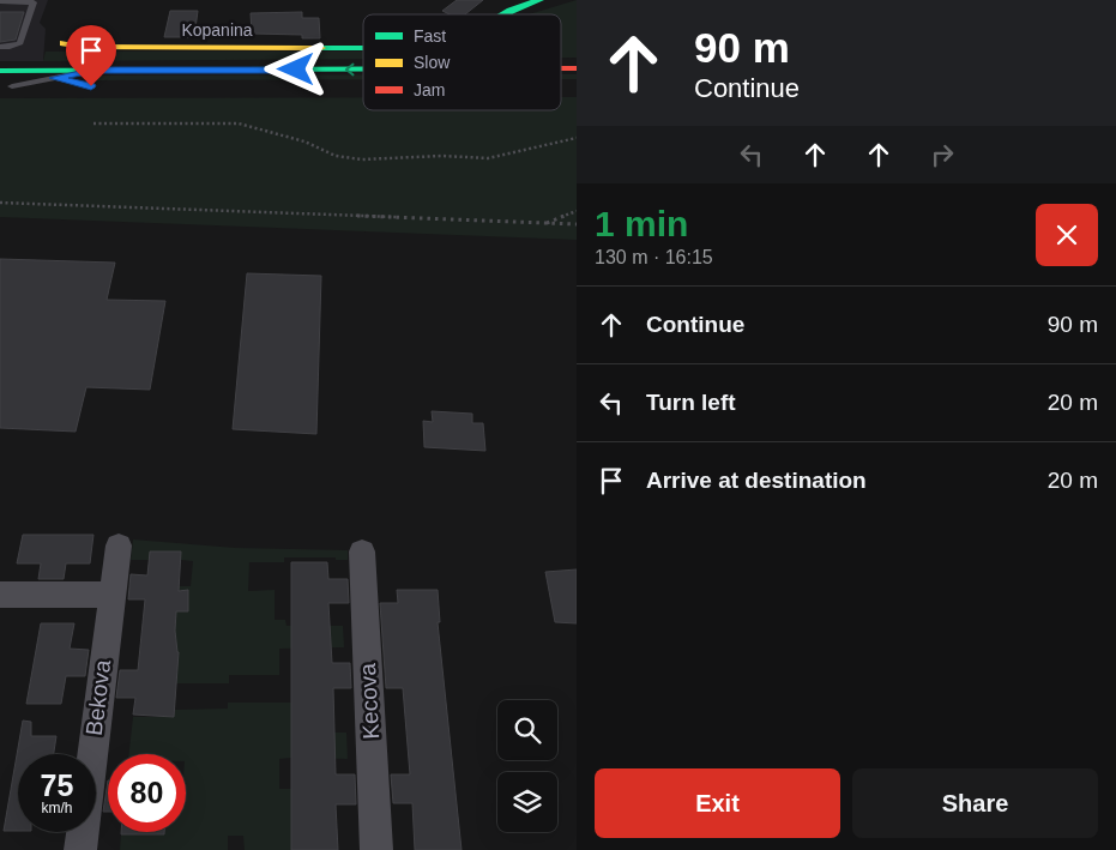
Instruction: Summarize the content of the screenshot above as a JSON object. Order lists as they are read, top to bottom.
{
  "streets": {
    "main road": ["Kopanina"],
    "street": ["Bekova", "Kecova"]
  },
  "legend": ["Fast", "Slow", "Jam"],
  "page": {
    "turn": ["90 m", "Continue"],
    "heading": ["1 min", "130 m · 16:15"],
    "list": [
      {
        "name": "Continue",
        "value": "90 m"
      },
      {
        "name": "Turn left",
        "value": "20 m"
      },
      {
        "name": "Arrive at destination",
        "value": "20 m"
      }
    ],
    "speed": "75 km/h",
    "limit": "80",
    "buttons": ["Exit", "Share"]
  }
}
